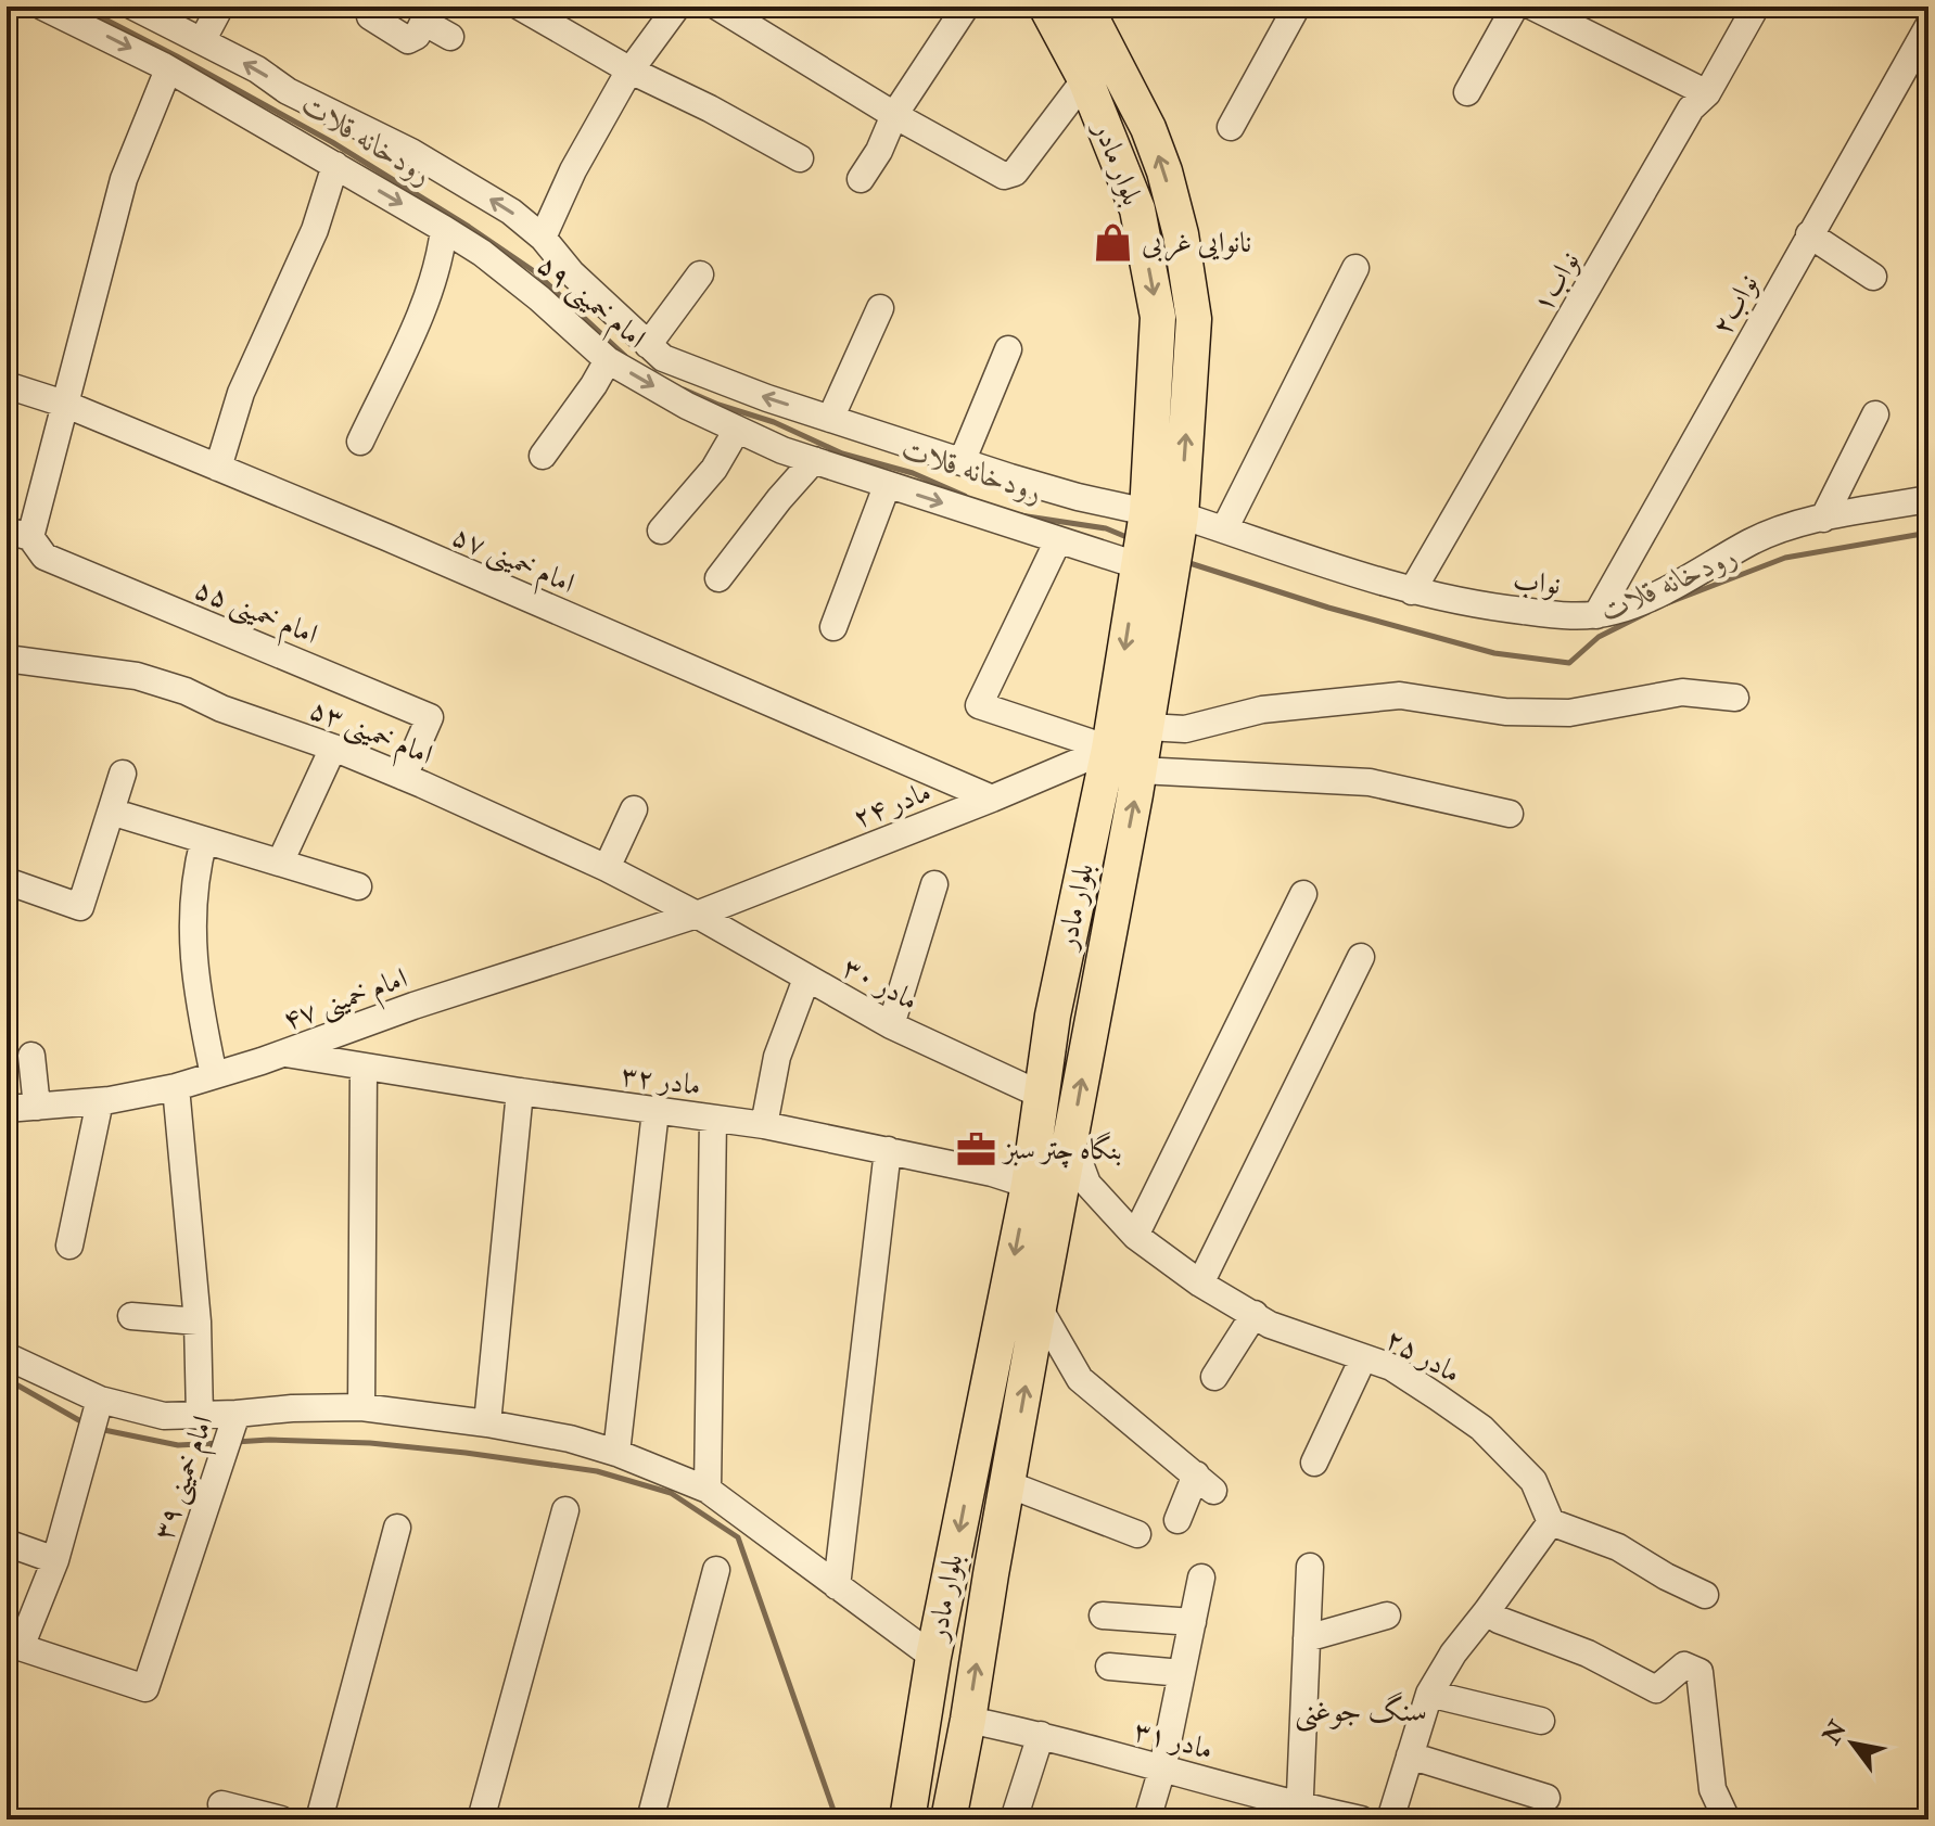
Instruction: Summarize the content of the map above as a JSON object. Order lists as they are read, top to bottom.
{
  "streets": {
    "main road": ["بلوار مادر"],
    "street": [
      "نواب۱",
      "امام خمینی ۵۹",
      "نواب۲",
      "امام خمینی ۵۷",
      "نواب",
      "امام خمینی ۵۵",
      "امام خمینی ۵۳",
      "مادر ۲۴",
      "مادر ۳۰",
      "امام خمینی ۴۷",
      "مادر ۳۲",
      "مادر ۲۵",
      "امام خمینی ۳۹",
      "مادر ۳۱"
    ]
  },
  "crossings": [
    ["بلوار مادر", "امام خمینی ۵۹"],
    ["بلوار مادر", "نواب"],
    ["بلوار مادر", "مادر ۲۴"],
    ["بلوار مادر", "مادر ۳۰"],
    ["بلوار مادر", "مادر ۳۲"],
    ["بلوار مادر", "مادر ۲۵"],
    ["بلوار مادر", "امام خمینی ۳۹"],
    ["بلوار مادر", "مادر ۳۱"],
    ["نواب۱", "نواب"],
    ["امام خمینی ۵۹", "نواب"],
    ["نواب۲", "نواب"],
    ["امام خمینی ۵۷", "مادر ۲۴"],
    ["امام خمینی ۵۵", "امام خمینی ۵۳"],
    ["امام خمینی ۵۳", "مادر ۲۴"],
    ["امام خمینی ۵۳", "مادر ۳۰"],
    ["امام خمینی ۵۳", "امام خمینی ۴۷"],
    ["مادر ۲۴", "مادر ۳۰"],
    ["مادر ۲۴", "امام خمینی ۴۷"],
    ["مادر ۳۰", "امام خمینی ۴۷"],
    ["امام خمینی ۴۷", "مادر ۳۲"]
  ],
  "districts": ["سنگ جوغنی"],
  "water": ["رودخانه قلات"],
  "places": {
    "shop": ["نانوایی غربی"],
    "office": ["بنگاه چتر سبز"]
  },
  "north": "top left"
}
